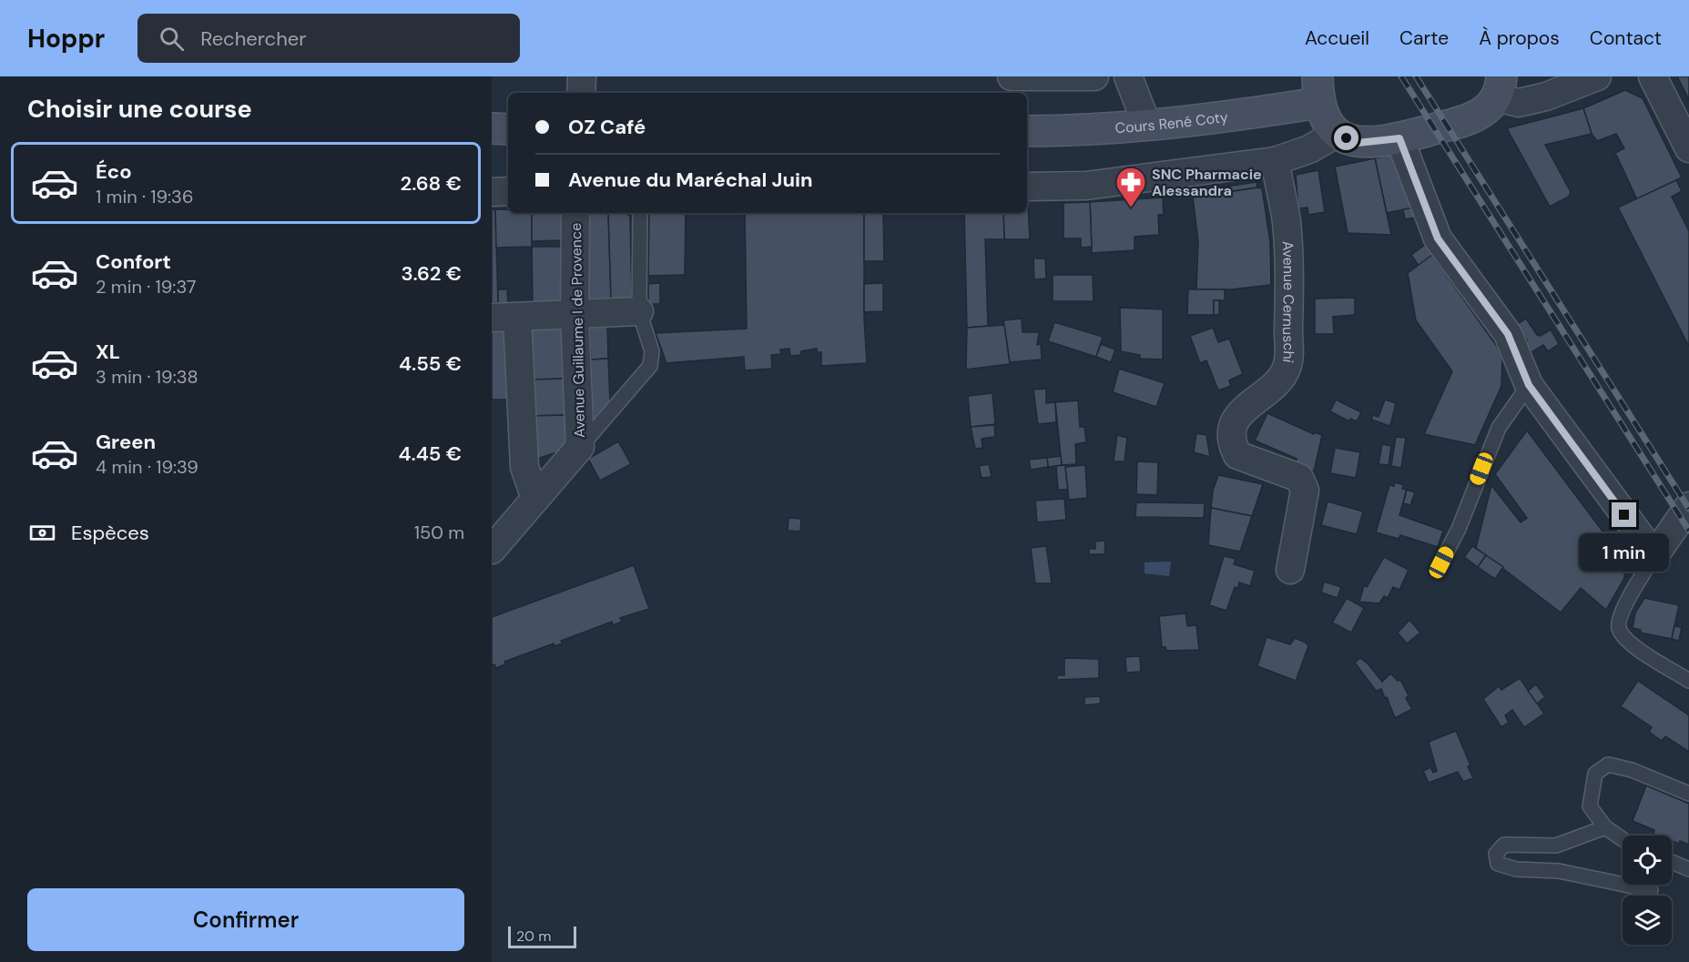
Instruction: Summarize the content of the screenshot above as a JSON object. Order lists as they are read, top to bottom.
{
  "streets": {
    "street": ["Cours René Coty", "Avenue Cernuschi", "Avenue Guillaume I de Provence"]
  },
  "places": {
    "pharmacy": ["SNC Pharmacie Alessandra"]
  },
  "scale_bar": "20 m",
  "page": {
    "header": "Hoppr",
    "search": "Rechercher",
    "nav": [
      "Accueil",
      "Carte",
      "À propos",
      "Contact"
    ],
    "heading": "Choisir une course",
    "banner": ["OZ Café", "Avenue du Maréchal Juin"],
    "list": [
      {
        "name": "Éco",
        "note": "1 min · 19:36",
        "value": "2.68 €"
      },
      {
        "name": "Confort",
        "note": "2 min · 19:37",
        "value": "3.62 €"
      },
      {
        "name": "XL",
        "note": "3 min · 19:38",
        "value": "4.55 €"
      },
      {
        "name": "Green",
        "note": "4 min · 19:39",
        "value": "4.45 €"
      }
    ],
    "pay": ["Espèces", "150 m"],
    "bubble": "1 min",
    "buttons": "Confirmer",
    "scale": "20 m"
  }
}
